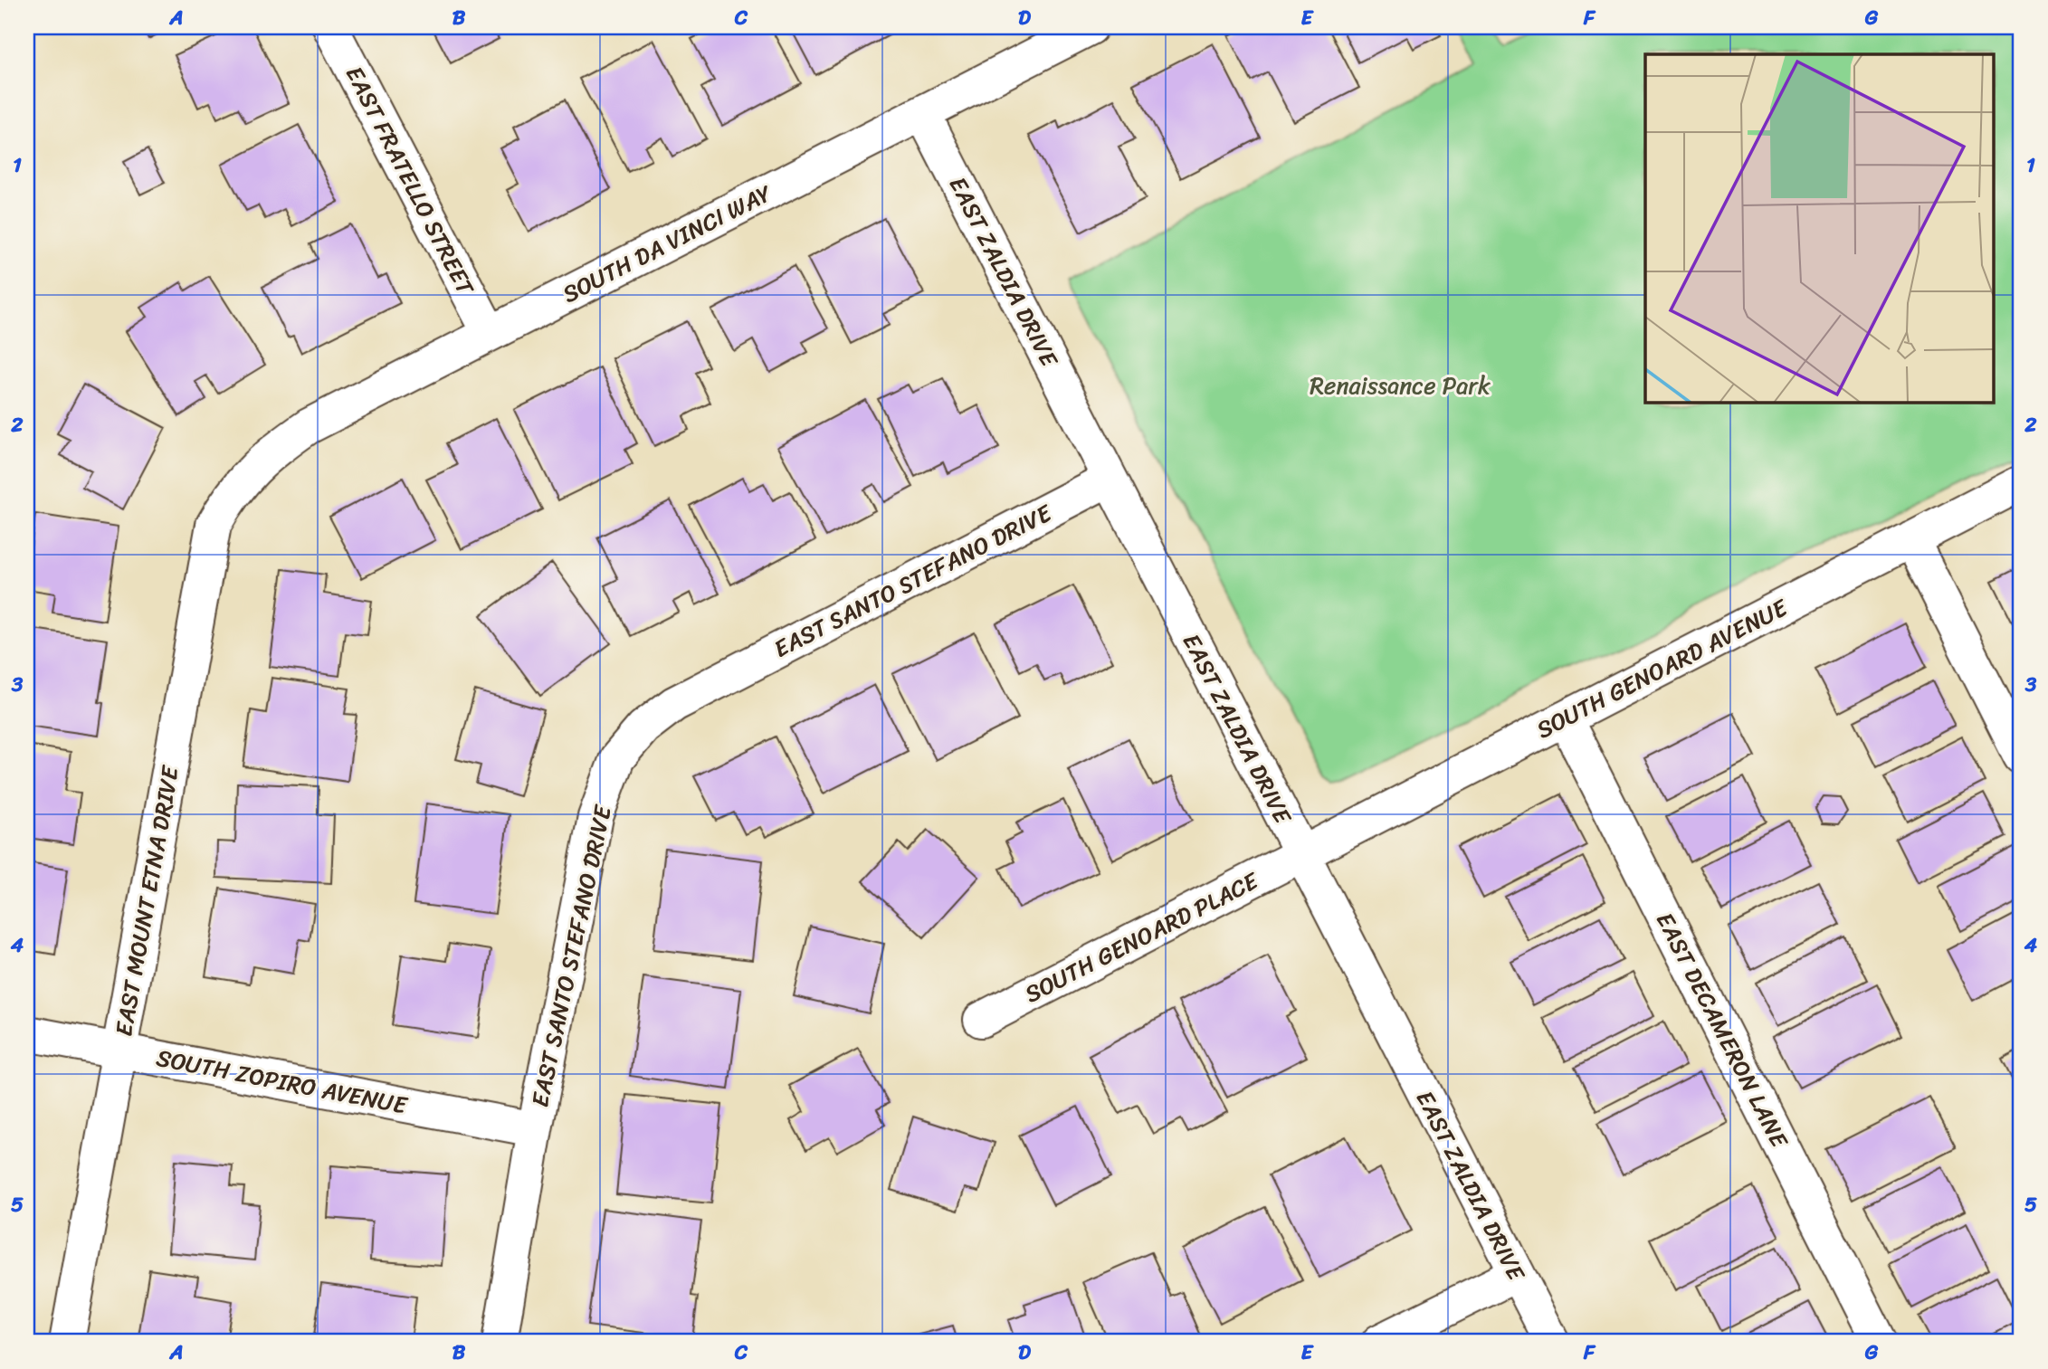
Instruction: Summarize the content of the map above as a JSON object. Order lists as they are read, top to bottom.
{
  "streets": {
    "street": [
      "EAST FRATELLO STREET",
      "SOUTH DA VINCI WAY",
      "EAST ZALDIA DRIVE",
      "EAST SANTO STEFANO DRIVE",
      "SOUTH GENOARD AVENUE",
      "EAST MOUNT ETNA DRIVE",
      "SOUTH GENOARD PLACE",
      "EAST DECAMERON LANE",
      "SOUTH ZOPIRO AVENUE"
    ]
  },
  "crossings": [
    ["EAST FRATELLO STREET", "SOUTH DA VINCI WAY"],
    ["SOUTH DA VINCI WAY", "EAST ZALDIA DRIVE"],
    ["SOUTH DA VINCI WAY", "EAST MOUNT ETNA DRIVE"],
    ["EAST ZALDIA DRIVE", "EAST SANTO STEFANO DRIVE"],
    ["EAST ZALDIA DRIVE", "SOUTH GENOARD AVENUE"],
    ["EAST ZALDIA DRIVE", "SOUTH GENOARD PLACE"],
    ["EAST SANTO STEFANO DRIVE", "SOUTH ZOPIRO AVENUE"],
    ["SOUTH GENOARD AVENUE", "SOUTH GENOARD PLACE"],
    ["SOUTH GENOARD AVENUE", "EAST DECAMERON LANE"],
    ["EAST MOUNT ETNA DRIVE", "SOUTH ZOPIRO AVENUE"]
  ],
  "parks": ["Renaissance Park"],
  "grid": {
    "columns": [
      "A",
      "B",
      "C",
      "D",
      "E",
      "F",
      "G"
    ],
    "rows": [
      "1",
      "2",
      "3",
      "4",
      "5"
    ]
  }
}
